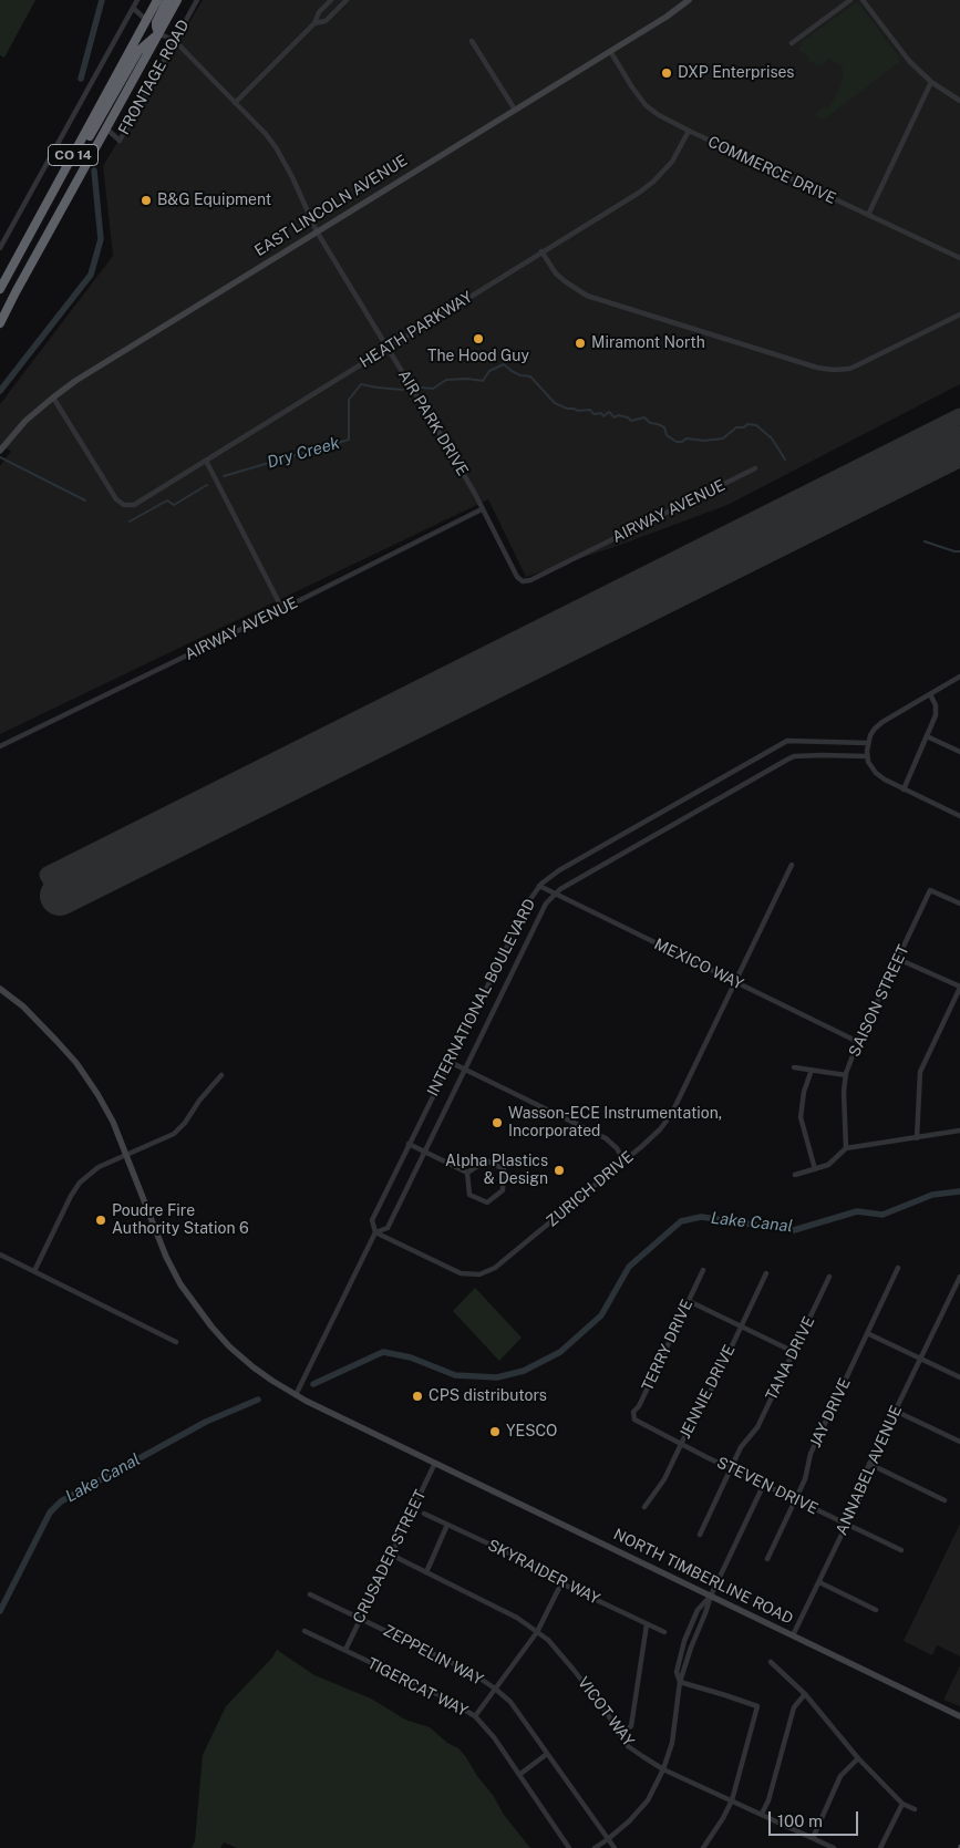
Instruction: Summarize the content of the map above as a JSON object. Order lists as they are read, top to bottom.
{
  "streets": {
    "highway": ["CO 14"],
    "main road": ["EAST LINCOLN AVENUE", "NORTH TIMBERLINE ROAD"],
    "street": [
      "FRONTAGE ROAD",
      "COMMERCE DRIVE",
      "HEATH PARKWAY",
      "AIR PARK DRIVE",
      "AIRWAY AVENUE",
      "MEXICO WAY",
      "INTERNATIONAL BOULEVARD",
      "SAISON STREET",
      "ZURICH DRIVE",
      "TERRY DRIVE",
      "TANA DRIVE",
      "JENNIE DRIVE",
      "JAY DRIVE",
      "ANNABEL AVENUE",
      "STEVEN DRIVE",
      "CRUSADER STREET",
      "SKYRAIDER WAY",
      "ZEPPELIN WAY",
      "TIGERCAT WAY",
      "VICOT WAY"
    ]
  },
  "crossings": [
    ["FRONTAGE ROAD", "CO 14"],
    ["FRONTAGE ROAD", "AIR PARK DRIVE"],
    ["CO 14", "AIR PARK DRIVE"],
    ["COMMERCE DRIVE", "EAST LINCOLN AVENUE"],
    ["COMMERCE DRIVE", "HEATH PARKWAY"],
    ["EAST LINCOLN AVENUE", "HEATH PARKWAY"],
    ["EAST LINCOLN AVENUE", "AIR PARK DRIVE"],
    ["HEATH PARKWAY", "AIR PARK DRIVE"],
    ["AIR PARK DRIVE", "AIRWAY AVENUE"],
    ["MEXICO WAY", "INTERNATIONAL BOULEVARD"],
    ["MEXICO WAY", "SAISON STREET"],
    ["MEXICO WAY", "ZURICH DRIVE"],
    ["INTERNATIONAL BOULEVARD", "ZURICH DRIVE"],
    ["INTERNATIONAL BOULEVARD", "NORTH TIMBERLINE ROAD"],
    ["TERRY DRIVE", "STEVEN DRIVE"],
    ["TANA DRIVE", "STEVEN DRIVE"],
    ["JENNIE DRIVE", "STEVEN DRIVE"],
    ["JAY DRIVE", "STEVEN DRIVE"],
    ["ANNABEL AVENUE", "STEVEN DRIVE"],
    ["ANNABEL AVENUE", "NORTH TIMBERLINE ROAD"],
    ["CRUSADER STREET", "NORTH TIMBERLINE ROAD"],
    ["CRUSADER STREET", "ZEPPELIN WAY"],
    ["CRUSADER STREET", "TIGERCAT WAY"],
    ["CRUSADER STREET", "VICOT WAY"]
  ],
  "water": ["Dry Creek", "Lake Canal"],
  "places": [
    "DXP Enterprises",
    "B&G Equipment",
    "The Hood Guy",
    "Miramont North",
    "Wasson-ECE Instrumentation, Incorporated",
    "Alpha Plastics & Design",
    "Poudre Fire Authority Station 6",
    "CPS distributors",
    "YESCO"
  ],
  "scale_bar": "100 m"
}
